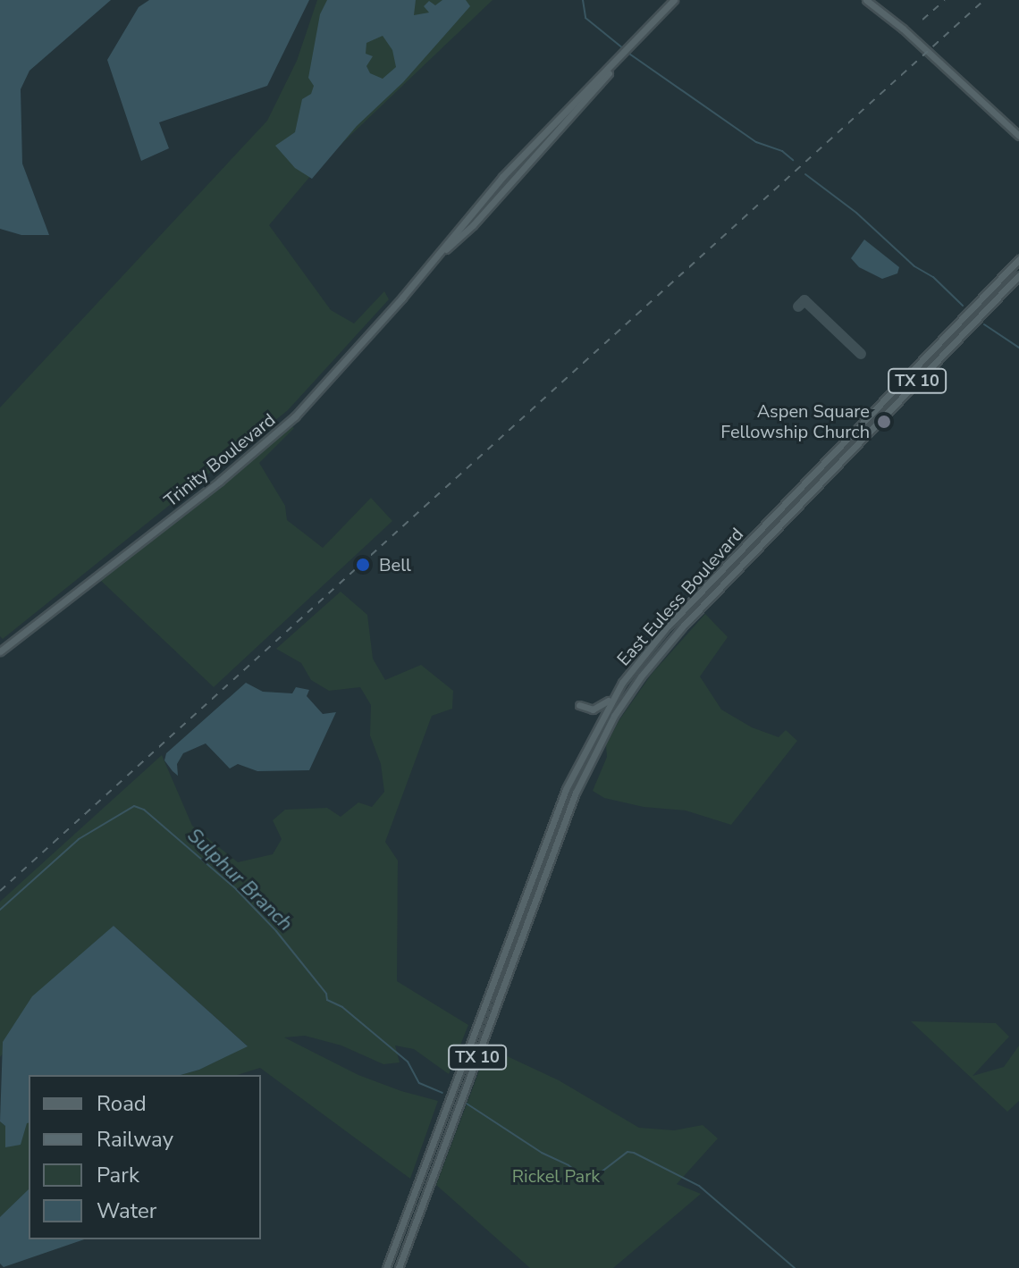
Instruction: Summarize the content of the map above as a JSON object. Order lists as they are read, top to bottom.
{
  "streets": {
    "main road": ["TX 10", "Trinity Boulevard", "East Euless Boulevard"]
  },
  "water": ["Sulphur Branch"],
  "parks": ["Rickel Park"],
  "places": ["Aspen Square Fellowship Church", "Bell"],
  "legend": [
    "Road",
    "Railway",
    "Park",
    "Water"
  ]
}
